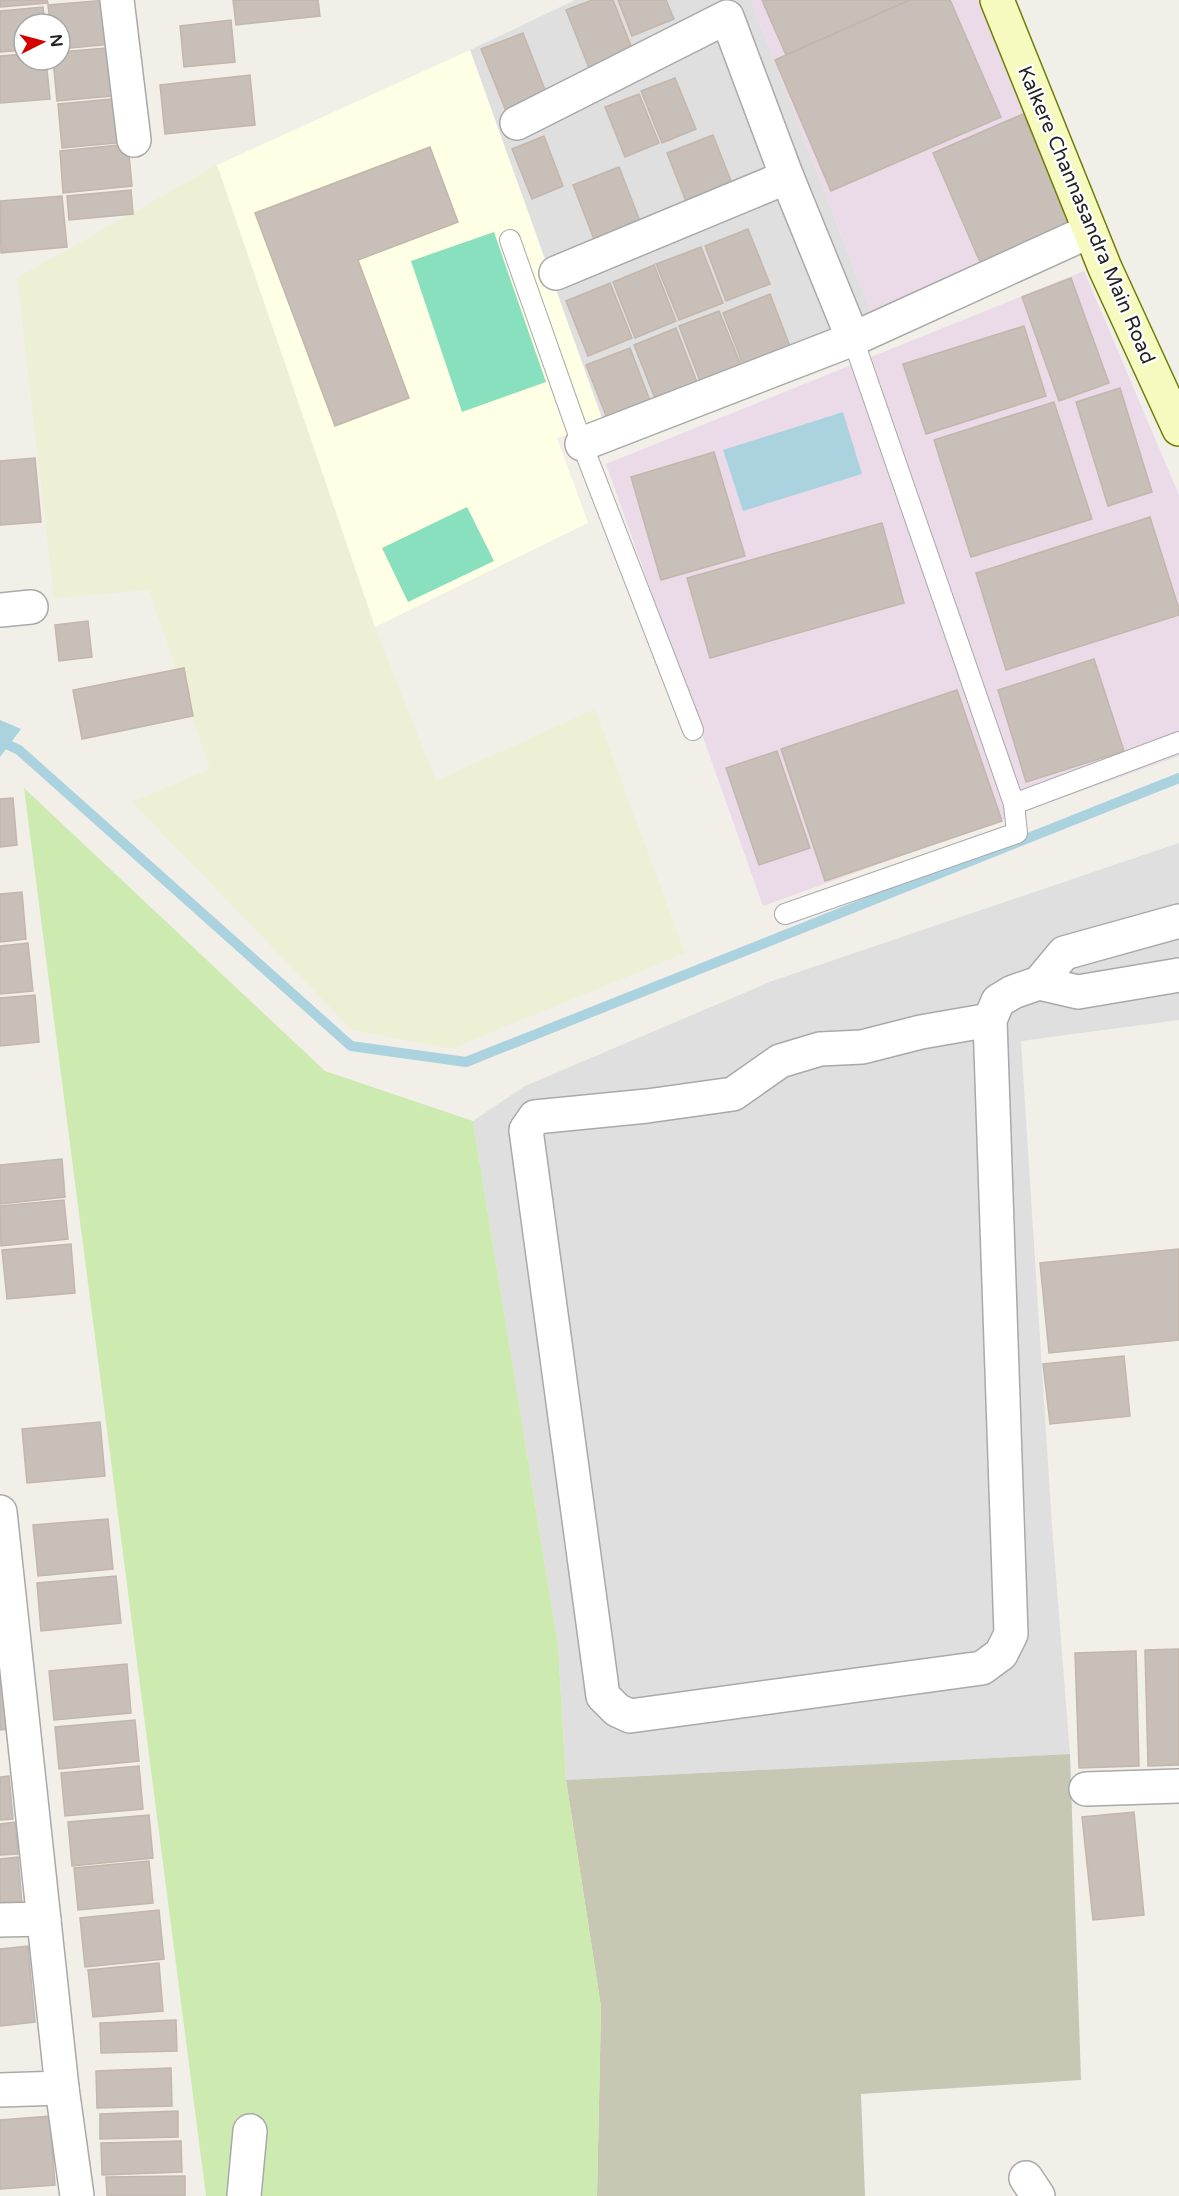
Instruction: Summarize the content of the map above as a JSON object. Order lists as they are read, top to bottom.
{
  "streets": {
    "main road": ["Kalkere Channasandra Main Road"]
  },
  "north": "right"
}
